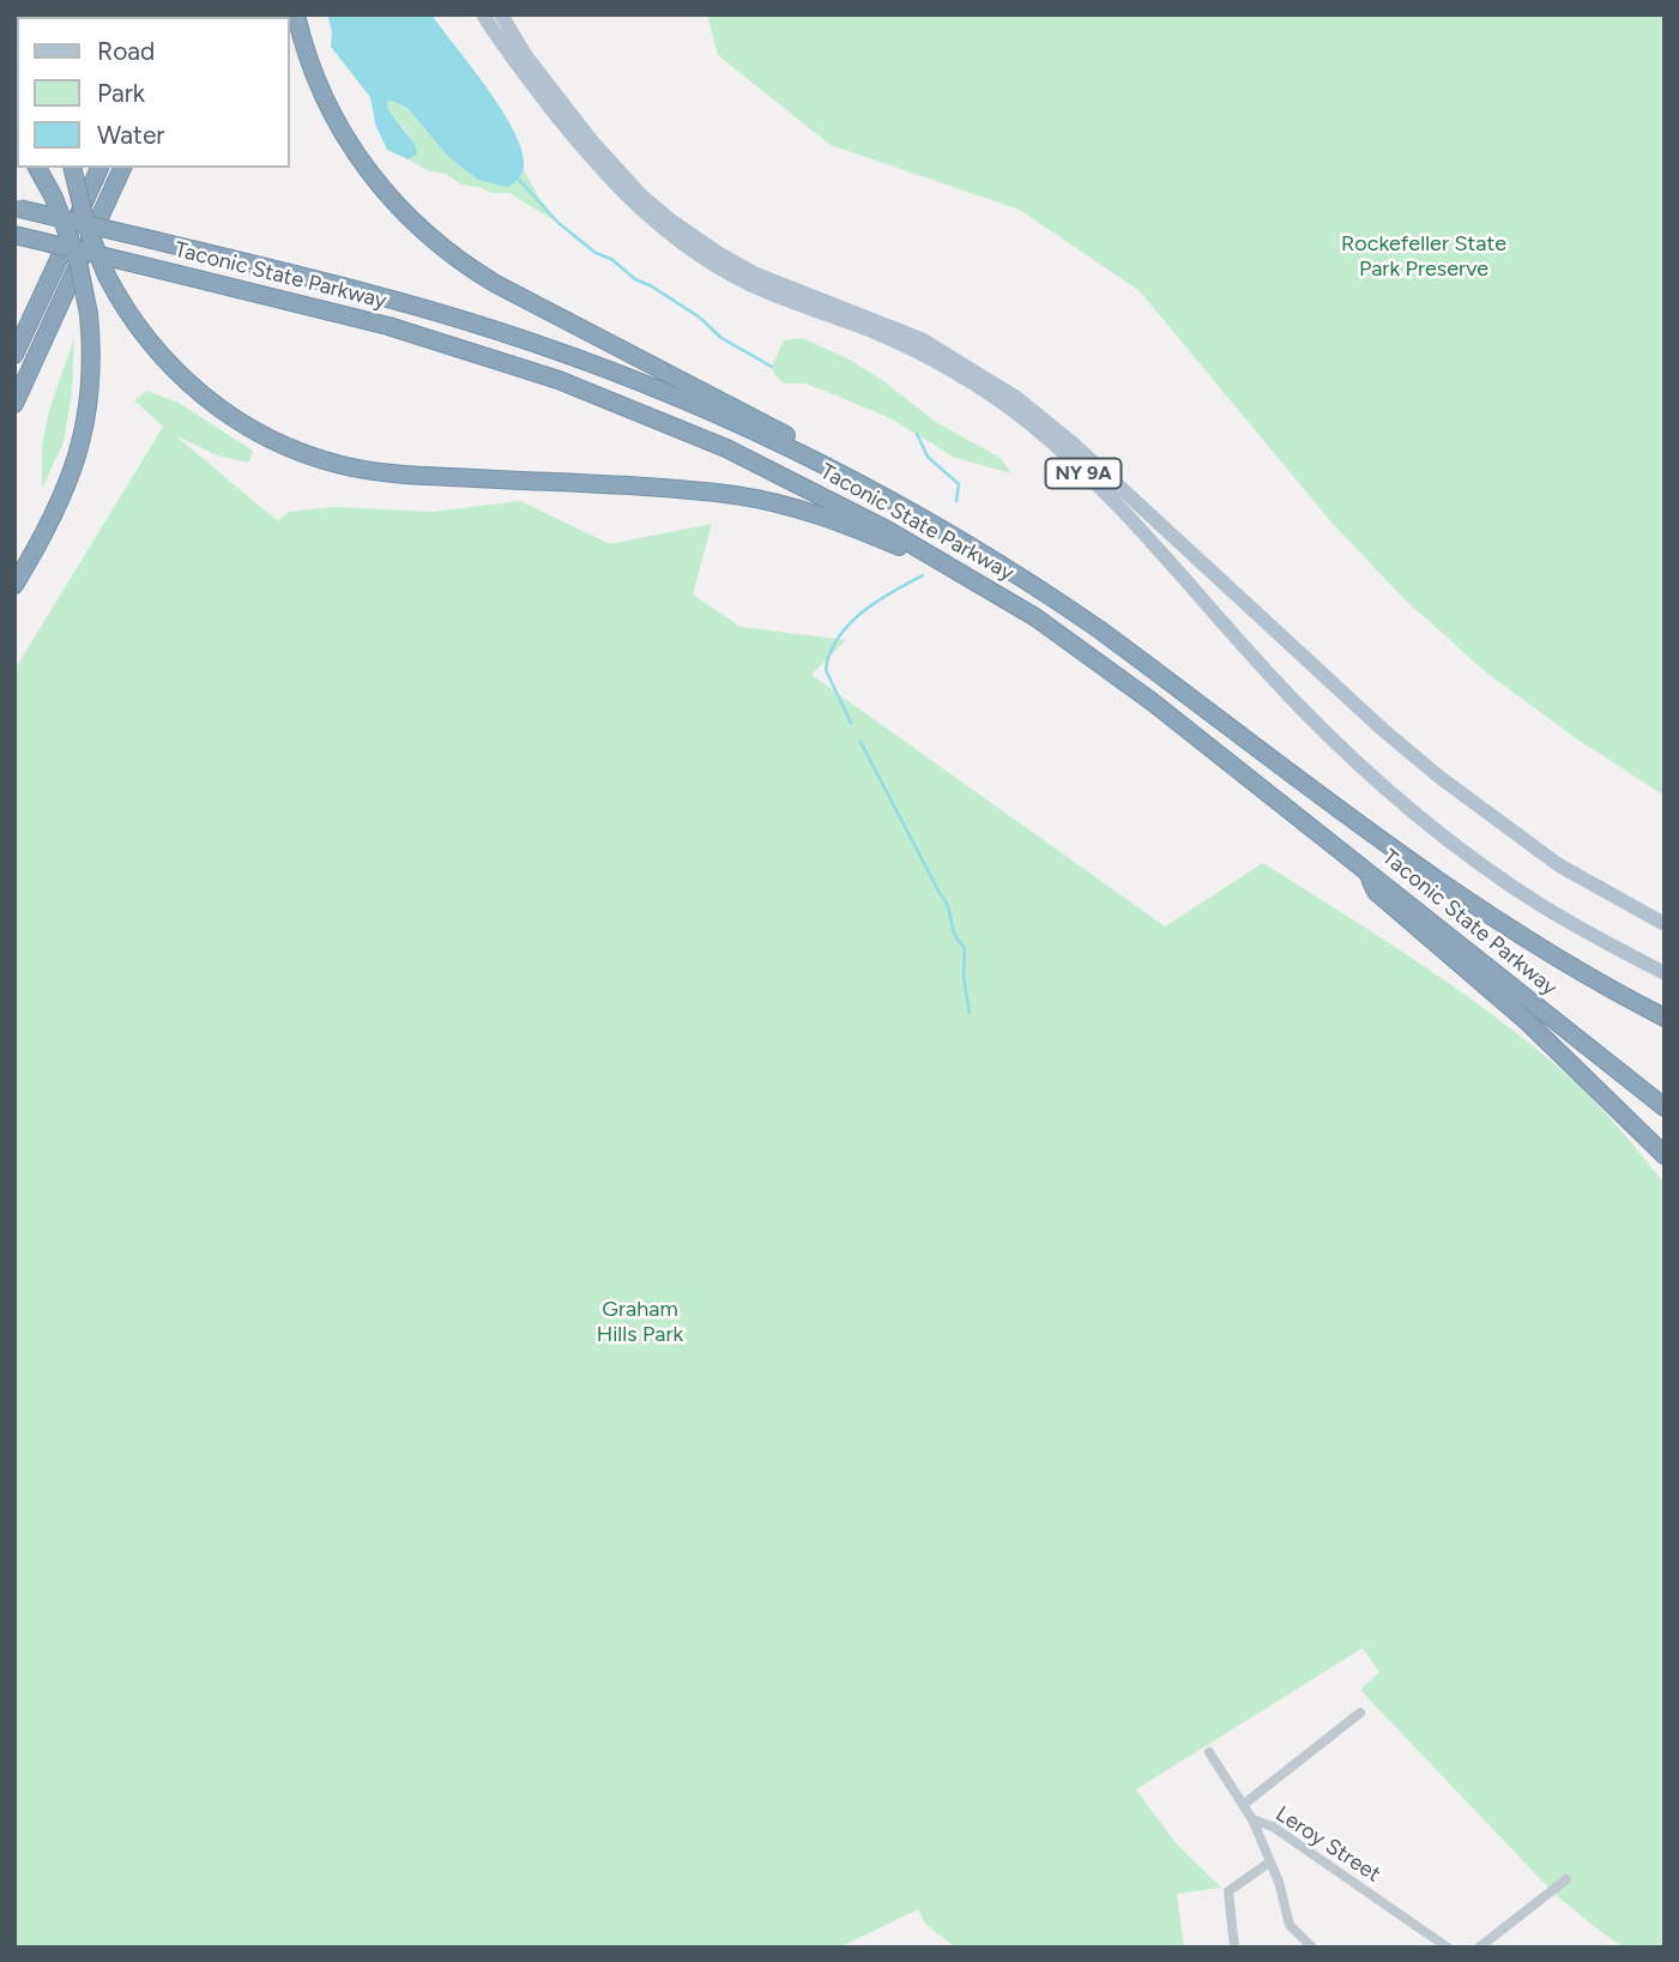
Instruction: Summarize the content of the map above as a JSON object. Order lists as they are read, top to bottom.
{
  "streets": {
    "highway": ["Taconic State Parkway"],
    "main road": ["NY 9A"],
    "street": ["Leroy Street"]
  },
  "parks": ["Rockefeller State Park Preserve", "Graham Hills Park"],
  "legend": ["Road", "Park", "Water"]
}
